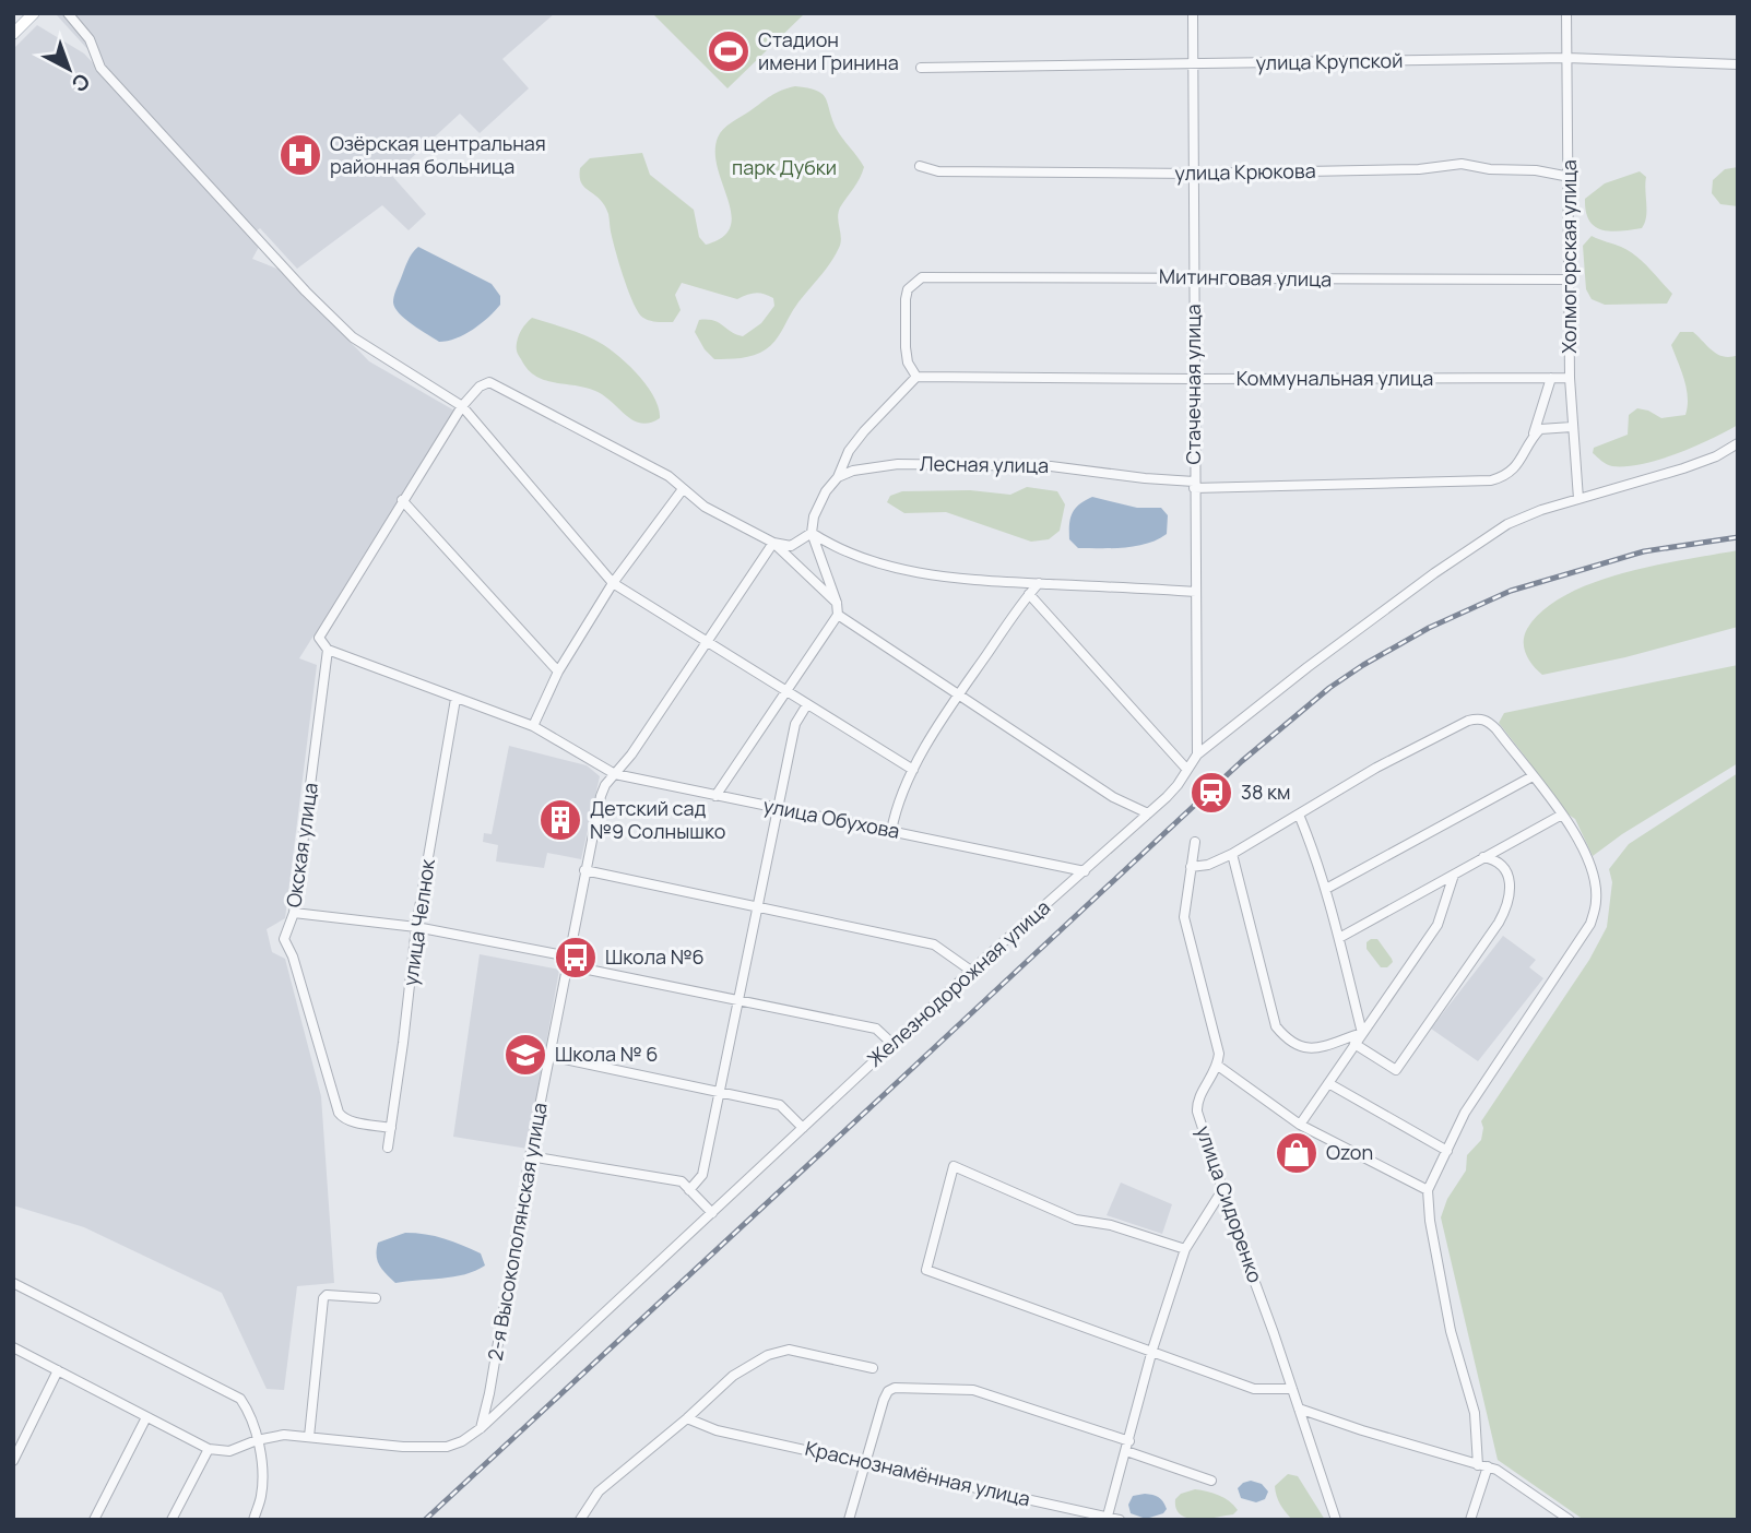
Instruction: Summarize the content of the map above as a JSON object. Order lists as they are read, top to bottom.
{
  "streets": {
    "street": [
      "улица Крупской",
      "улица Крюкова",
      "Холмогорская улица",
      "Митинговая улица",
      "Коммунальная улица",
      "Стачечная улица",
      "Лесная улица",
      "улица Обухова",
      "Окская улица",
      "улица Челнок",
      "Железнодорожная улица",
      "улица Сидоренко",
      "2-я Высокополянская улица",
      "Краснознамённая улица"
    ]
  },
  "crossings": [
    ["улица Крупской", "Холмогорская улица"],
    ["улица Крупской", "Стачечная улица"],
    ["улица Крюкова", "Холмогорская улица"],
    ["улица Крюкова", "Стачечная улица"],
    ["Холмогорская улица", "Митинговая улица"],
    ["Холмогорская улица", "Коммунальная улица"],
    ["Холмогорская улица", "Железнодорожная улица"],
    ["Митинговая улица", "Коммунальная улица"],
    ["Митинговая улица", "Стачечная улица"],
    ["Коммунальная улица", "Стачечная улица"],
    ["Коммунальная улица", "Лесная улица"],
    ["Стачечная улица", "Лесная улица"],
    ["Стачечная улица", "Железнодорожная улица"],
    ["улица Обухова", "Окская улица"],
    ["улица Обухова", "улица Челнок"],
    ["улица Обухова", "Железнодорожная улица"],
    ["улица Обухова", "2-я Высокополянская улица"],
    ["Окская улица", "улица Челнок"],
    ["Железнодорожная улица", "2-я Высокополянская улица"]
  ],
  "parks": ["парк Дубки"],
  "places": {
    "sports": ["Стадион имени Гринина"],
    "hospital": ["Озёрская центральная районная больница"],
    "station": ["38 км"],
    "building": ["Детский сад №9 Солнышко"],
    "bus stop": ["Школа №6"],
    "school or university": ["Школа № 6"],
    "shop": ["Ozon"]
  },
  "north": "bottom right"
}
